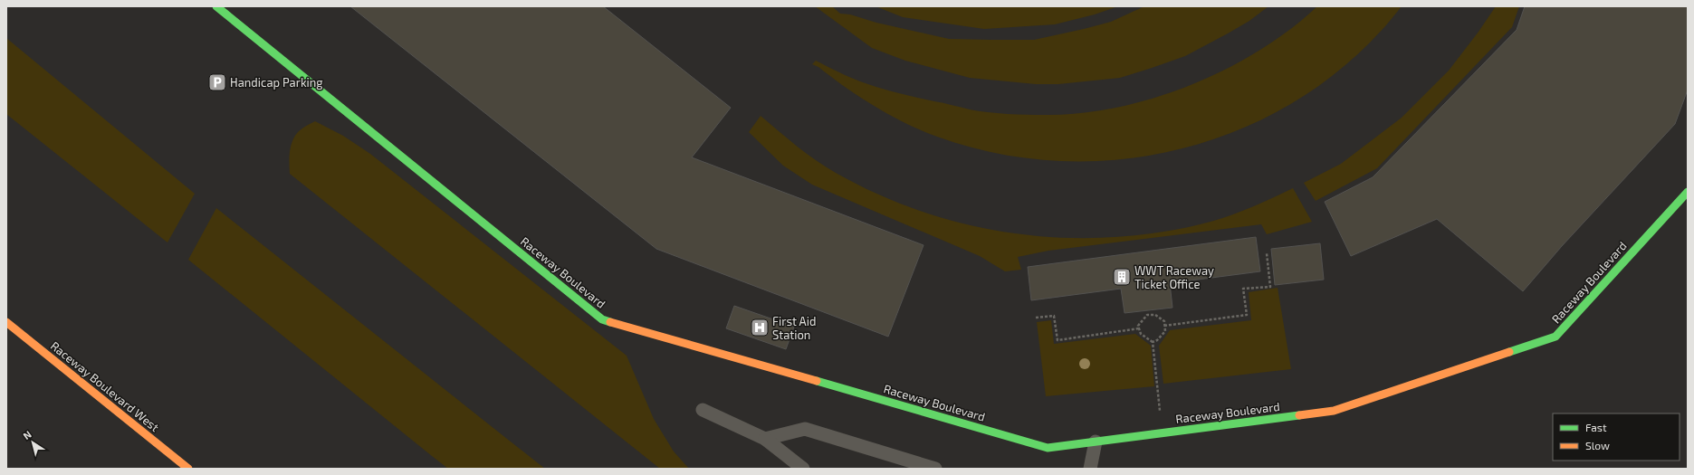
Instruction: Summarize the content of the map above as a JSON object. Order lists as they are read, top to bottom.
{
  "streets": {
    "street": ["Raceway Boulevard", "Raceway Boulevard West"]
  },
  "places": {
    "parking": ["Handicap Parking"],
    "building": ["WWT Raceway Ticket Office"],
    "hospital": ["First Aid Station"]
  },
  "legend": ["Fast", "Slow"],
  "north": "top left"
}
